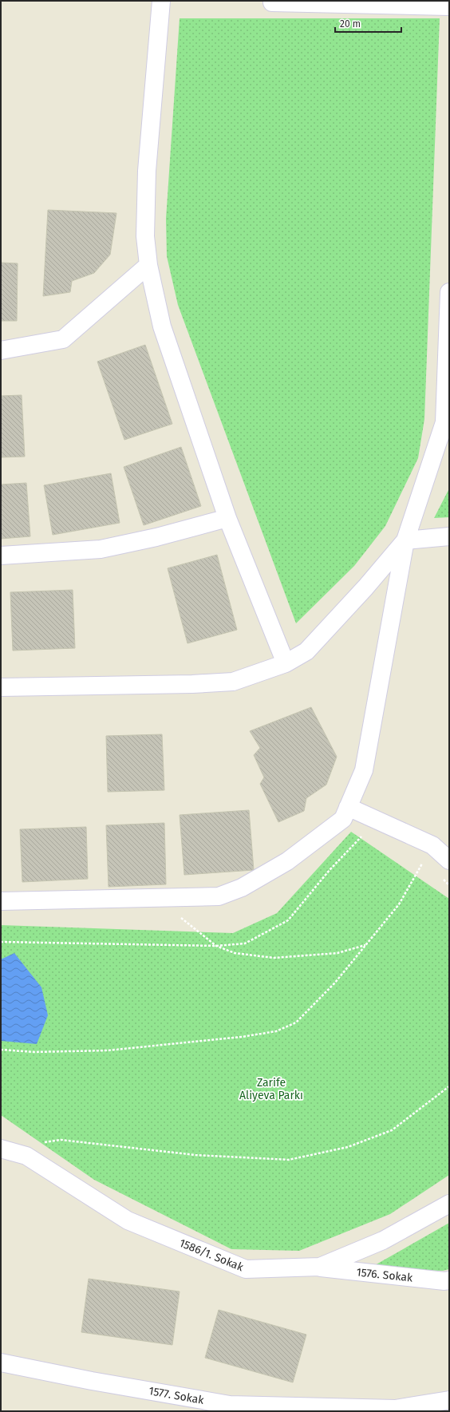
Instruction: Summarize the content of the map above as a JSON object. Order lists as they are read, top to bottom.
{
  "streets": {
    "street": ["1586/1. Sokak", "1576. Sokak", "1577. Sokak"]
  },
  "crossings": [
    ["1586/1. Sokak", "1576. Sokak"]
  ],
  "parks": ["Zarife Aliyeva Parkı"],
  "scale_bar": "20 m"
}
